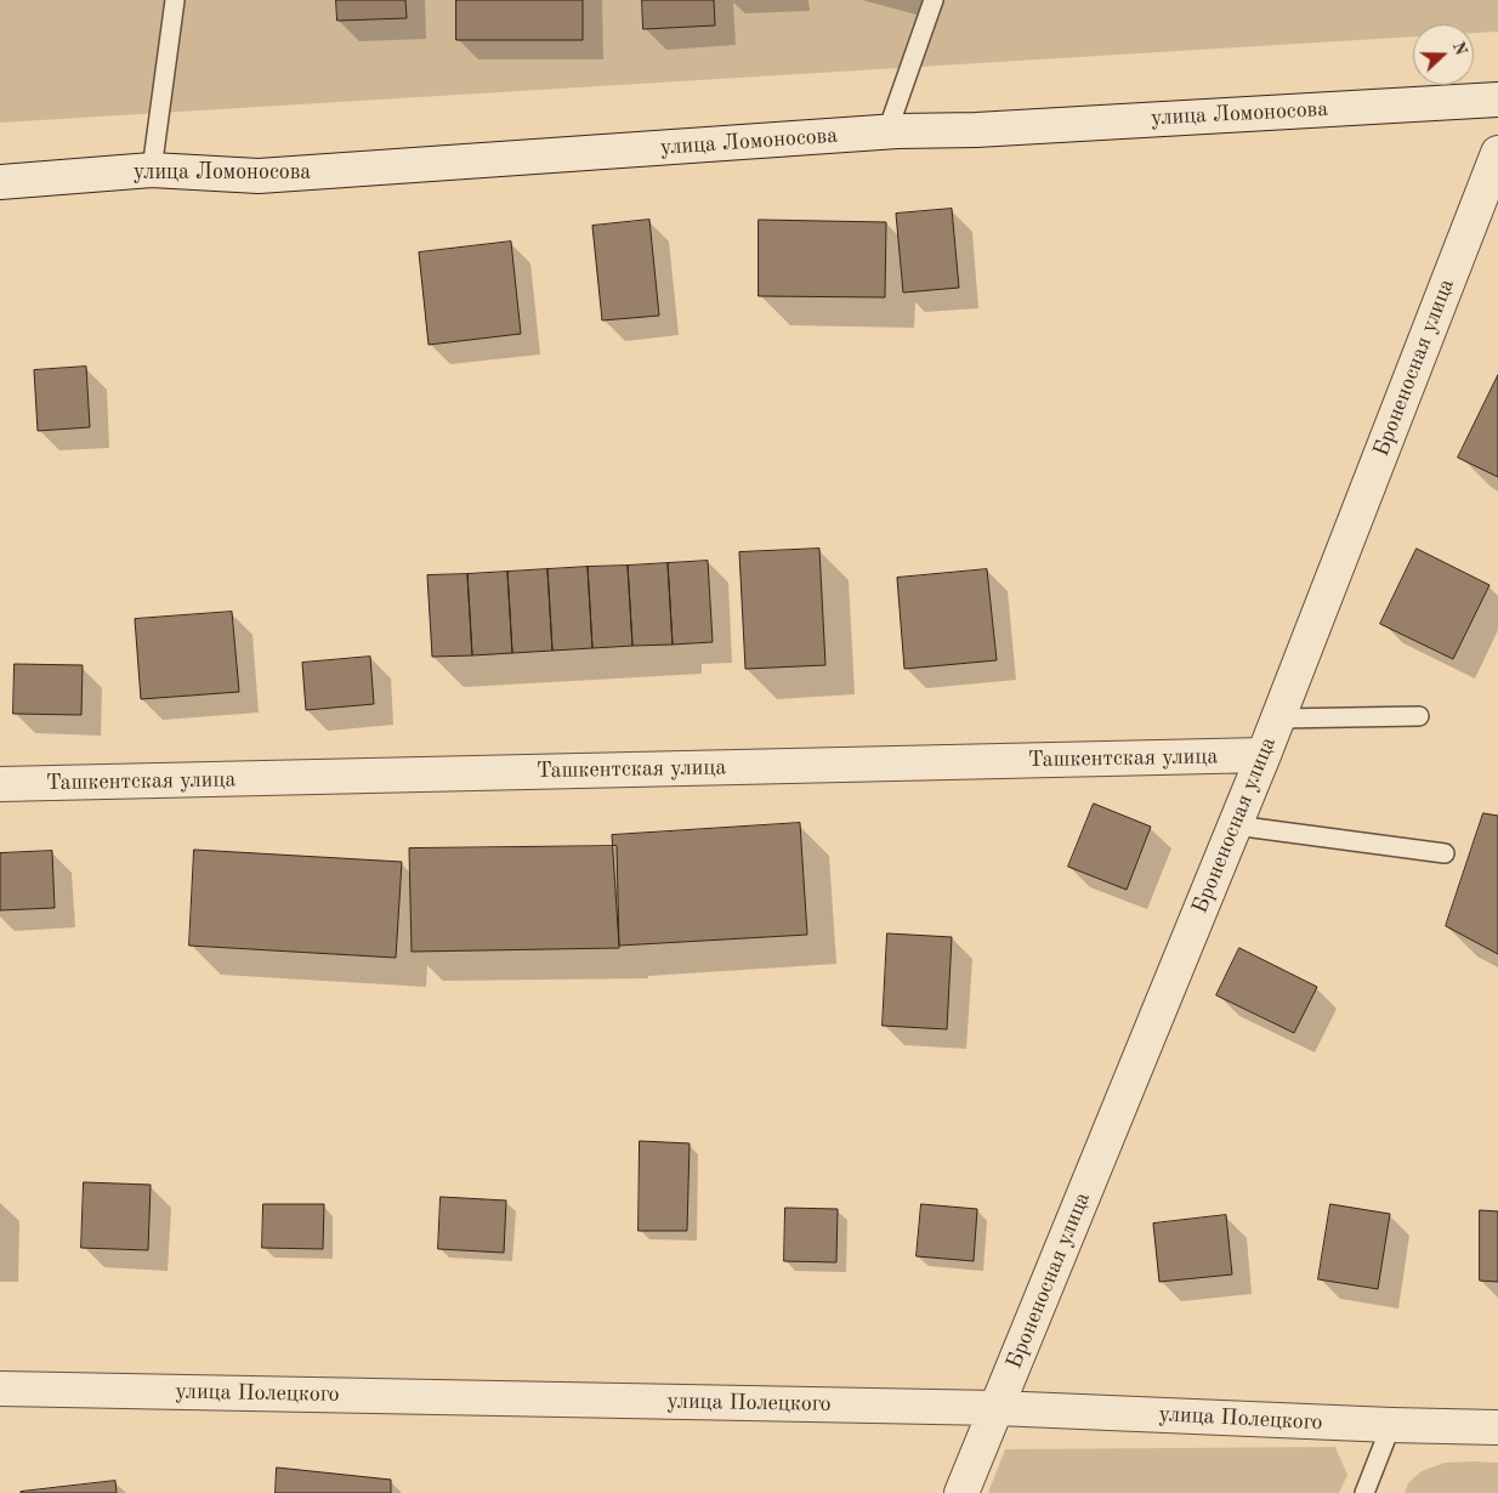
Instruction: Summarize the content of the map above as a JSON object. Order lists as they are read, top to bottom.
{
  "streets": {
    "street": [
      "улица Ломоносова",
      "Броненосная улица",
      "Ташкентская улица",
      "улица Полецкого"
    ]
  },
  "crossings": [
    ["Броненосная улица", "Ташкентская улица"],
    ["Броненосная улица", "улица Полецкого"]
  ],
  "north": "right"
}
